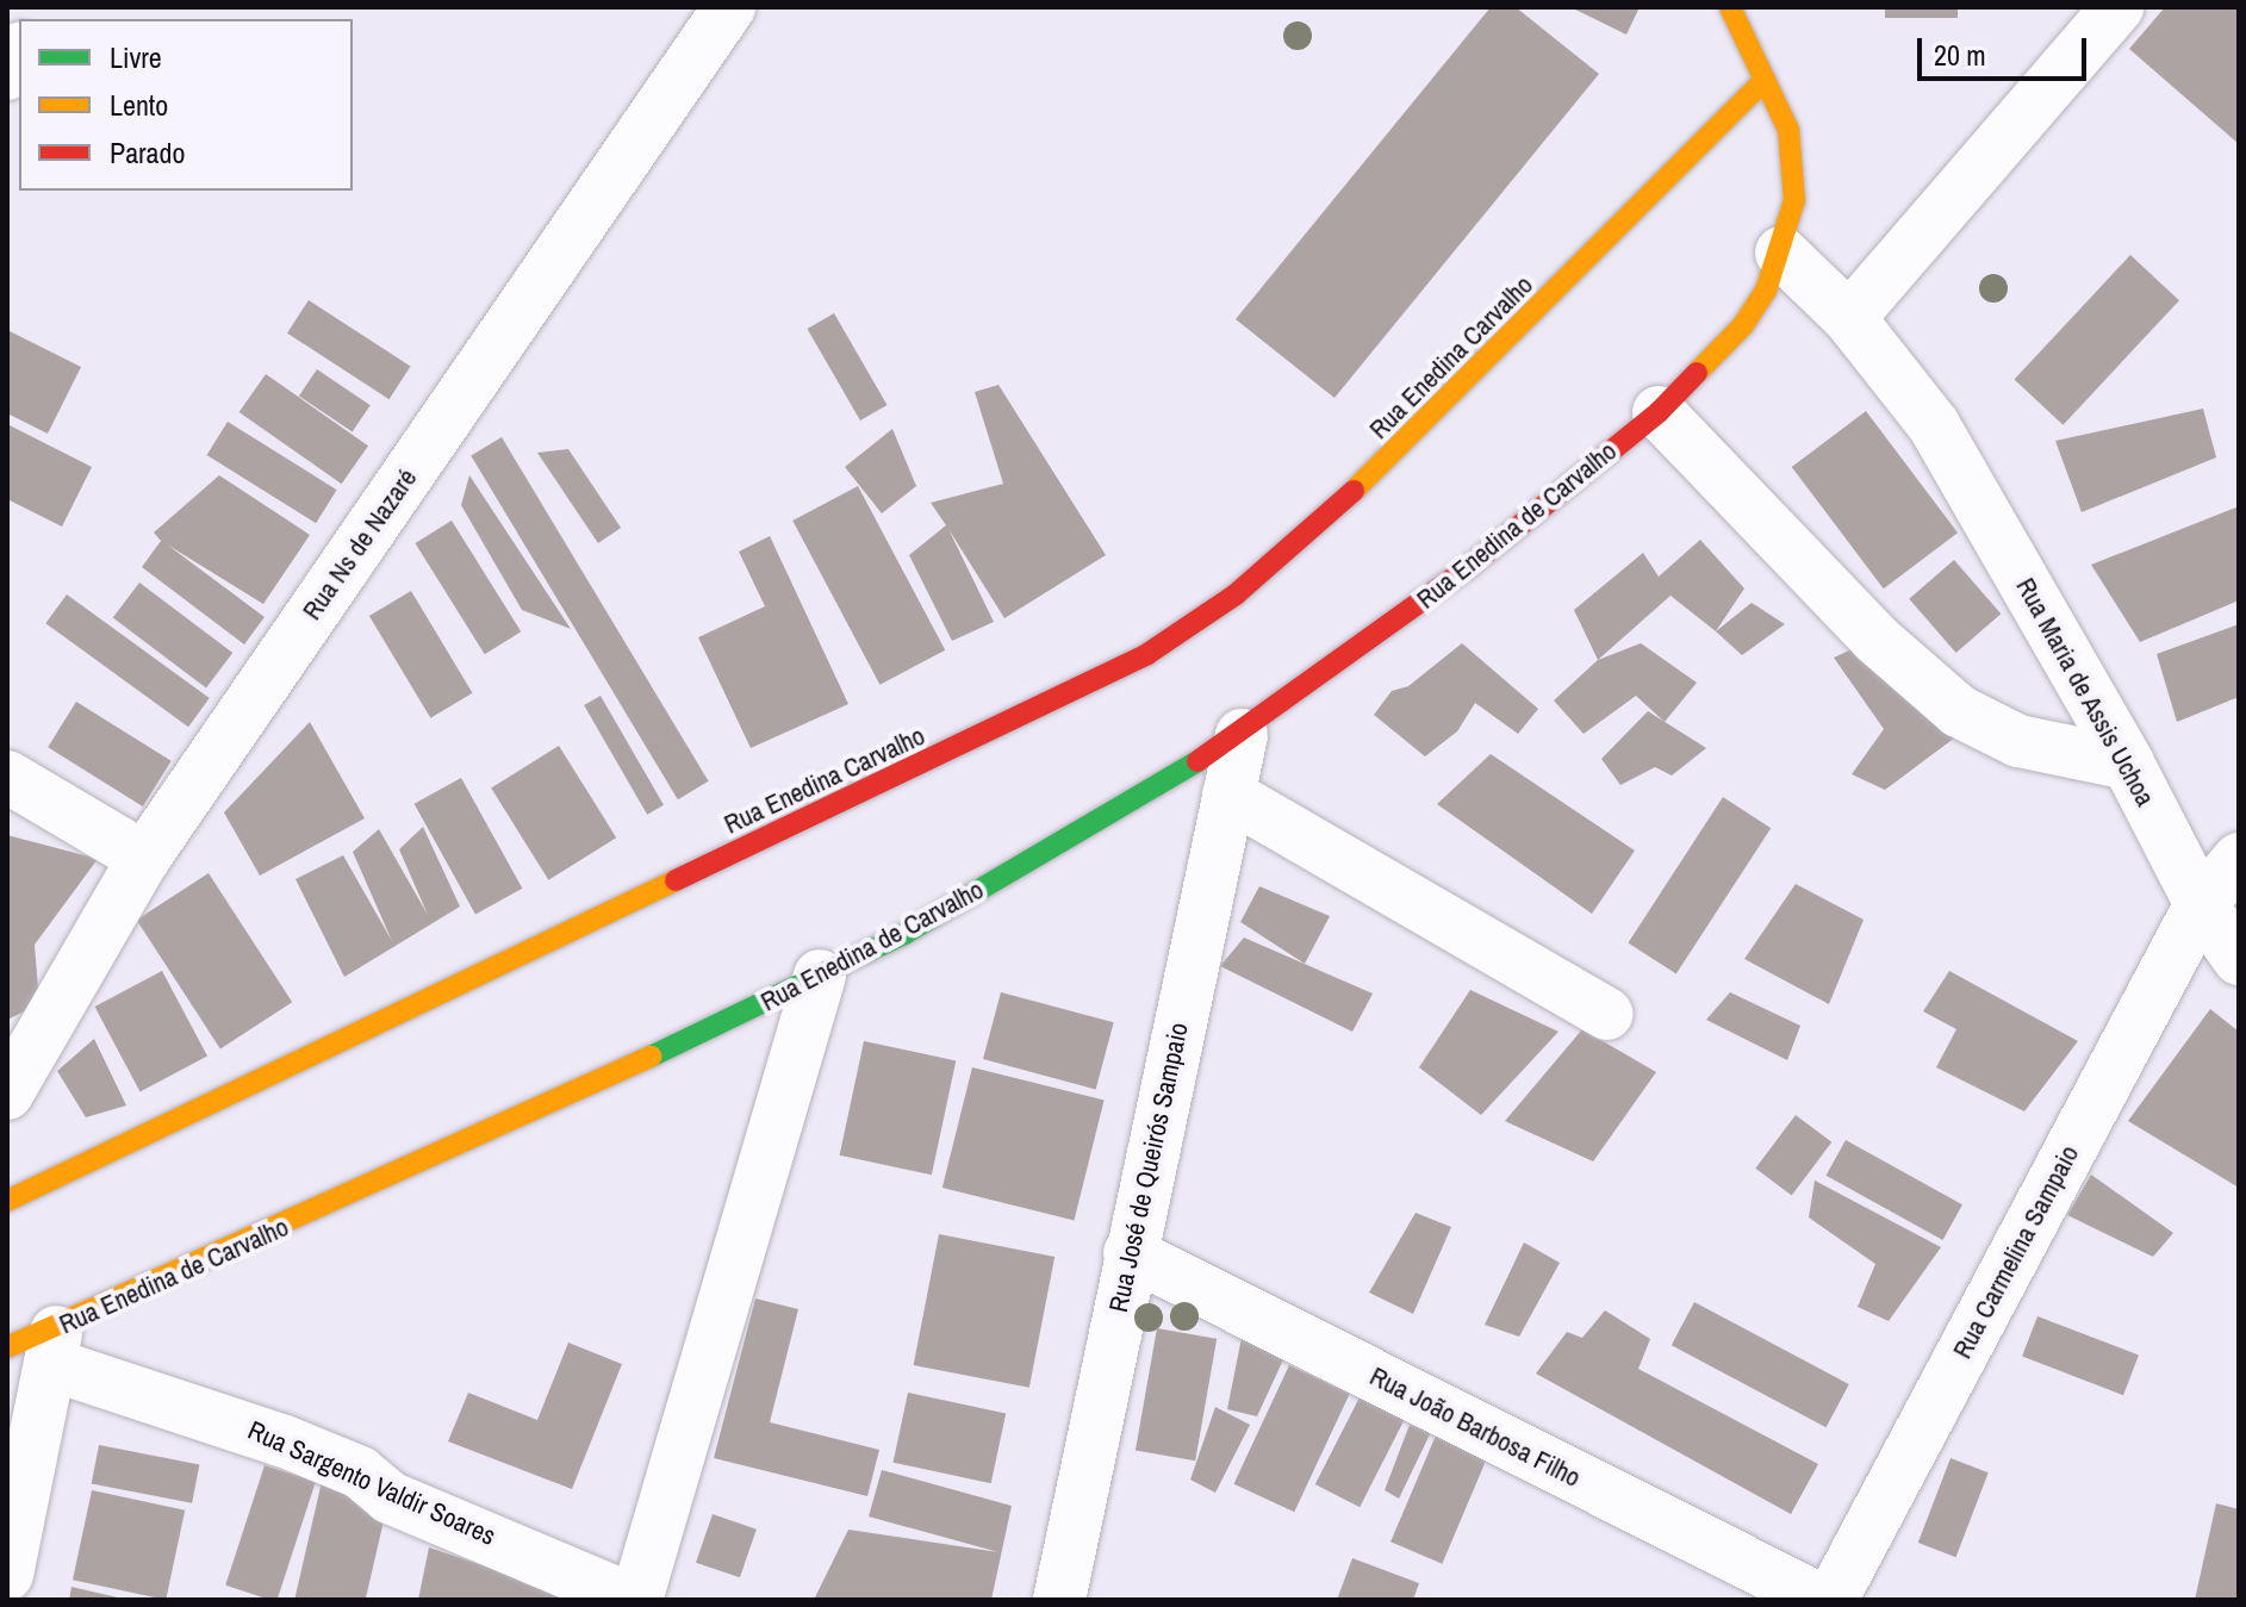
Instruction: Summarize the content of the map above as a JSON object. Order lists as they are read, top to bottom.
{
  "streets": {
    "main road": ["Rua Enedina Carvalho", "Rua Enedina de Carvalho"],
    "street": [
      "Rua Ns de Nazaré",
      "Rua Maria de Assis Uchoa",
      "Rua José de Queirós Sampaio",
      "Rua Carmelina Sampaio",
      "Rua João Barbosa Filho",
      "Rua Sargento Valdir Soares"
    ]
  },
  "crossings": [
    ["Rua Enedina Carvalho", "Rua Enedina de Carvalho"],
    ["Rua Enedina de Carvalho", "Rua Maria de Assis Uchoa"],
    ["Rua Enedina de Carvalho", "Rua José de Queirós Sampaio"],
    ["Rua Enedina de Carvalho", "Rua Sargento Valdir Soares"],
    ["Rua Maria de Assis Uchoa", "Rua Carmelina Sampaio"],
    ["Rua José de Queirós Sampaio", "Rua João Barbosa Filho"]
  ],
  "legend": ["Livre", "Lento", "Parado"],
  "scale_bar": "20 m"
}
